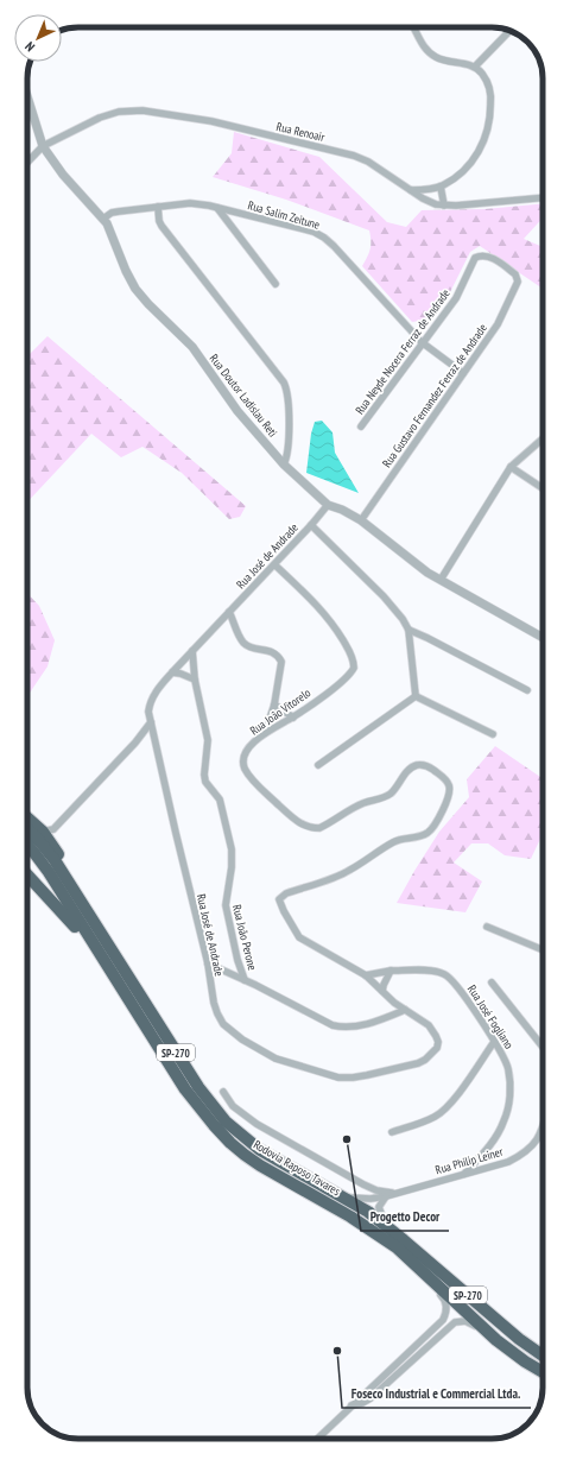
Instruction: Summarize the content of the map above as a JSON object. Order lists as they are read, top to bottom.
{
  "streets": {
    "highway": ["SP-270", "Rodovia Raposo Tavares"],
    "street": [
      "Rua Renoair",
      "Rua Salim Zeitune",
      "Rua Neyde Nocera Ferraz de Andrade",
      "Rua Doutor Ladislau Reti",
      "Rua Gustavo Fernandez Ferraz de Andrade",
      "Rua José de Andrade",
      "Rua João Vitorelo",
      "Rua João Perone",
      "Rua José Fogliano",
      "Rua Philip Leiner"
    ]
  },
  "crossings": [
    ["Rua Renoair", "Rua Doutor Ladislau Reti"],
    ["Rua Salim Zeitune", "Rua Neyde Nocera Ferraz de Andrade"],
    ["Rua Salim Zeitune", "Rua Doutor Ladislau Reti"],
    ["Rua Salim Zeitune", "Rua Gustavo Fernandez Ferraz de Andrade"],
    ["Rua Neyde Nocera Ferraz de Andrade", "Rua Gustavo Fernandez Ferraz de Andrade"],
    ["Rua Doutor Ladislau Reti", "Rua Gustavo Fernandez Ferraz de Andrade"],
    ["Rua Doutor Ladislau Reti", "Rua José de Andrade"],
    ["Rua José de Andrade", "Rua João Vitorelo"],
    ["Rua José de Andrade", "Rua João Perone"],
    ["Rua José de Andrade", "Rua José Fogliano"],
    ["Rua José Fogliano", "Rua Philip Leiner"],
    ["Rua Philip Leiner", "Rodovia Raposo Tavares"]
  ],
  "places": ["Progetto Decor", "Foseco Industrial e Commercial Ltda."],
  "north": "bottom left"
}
